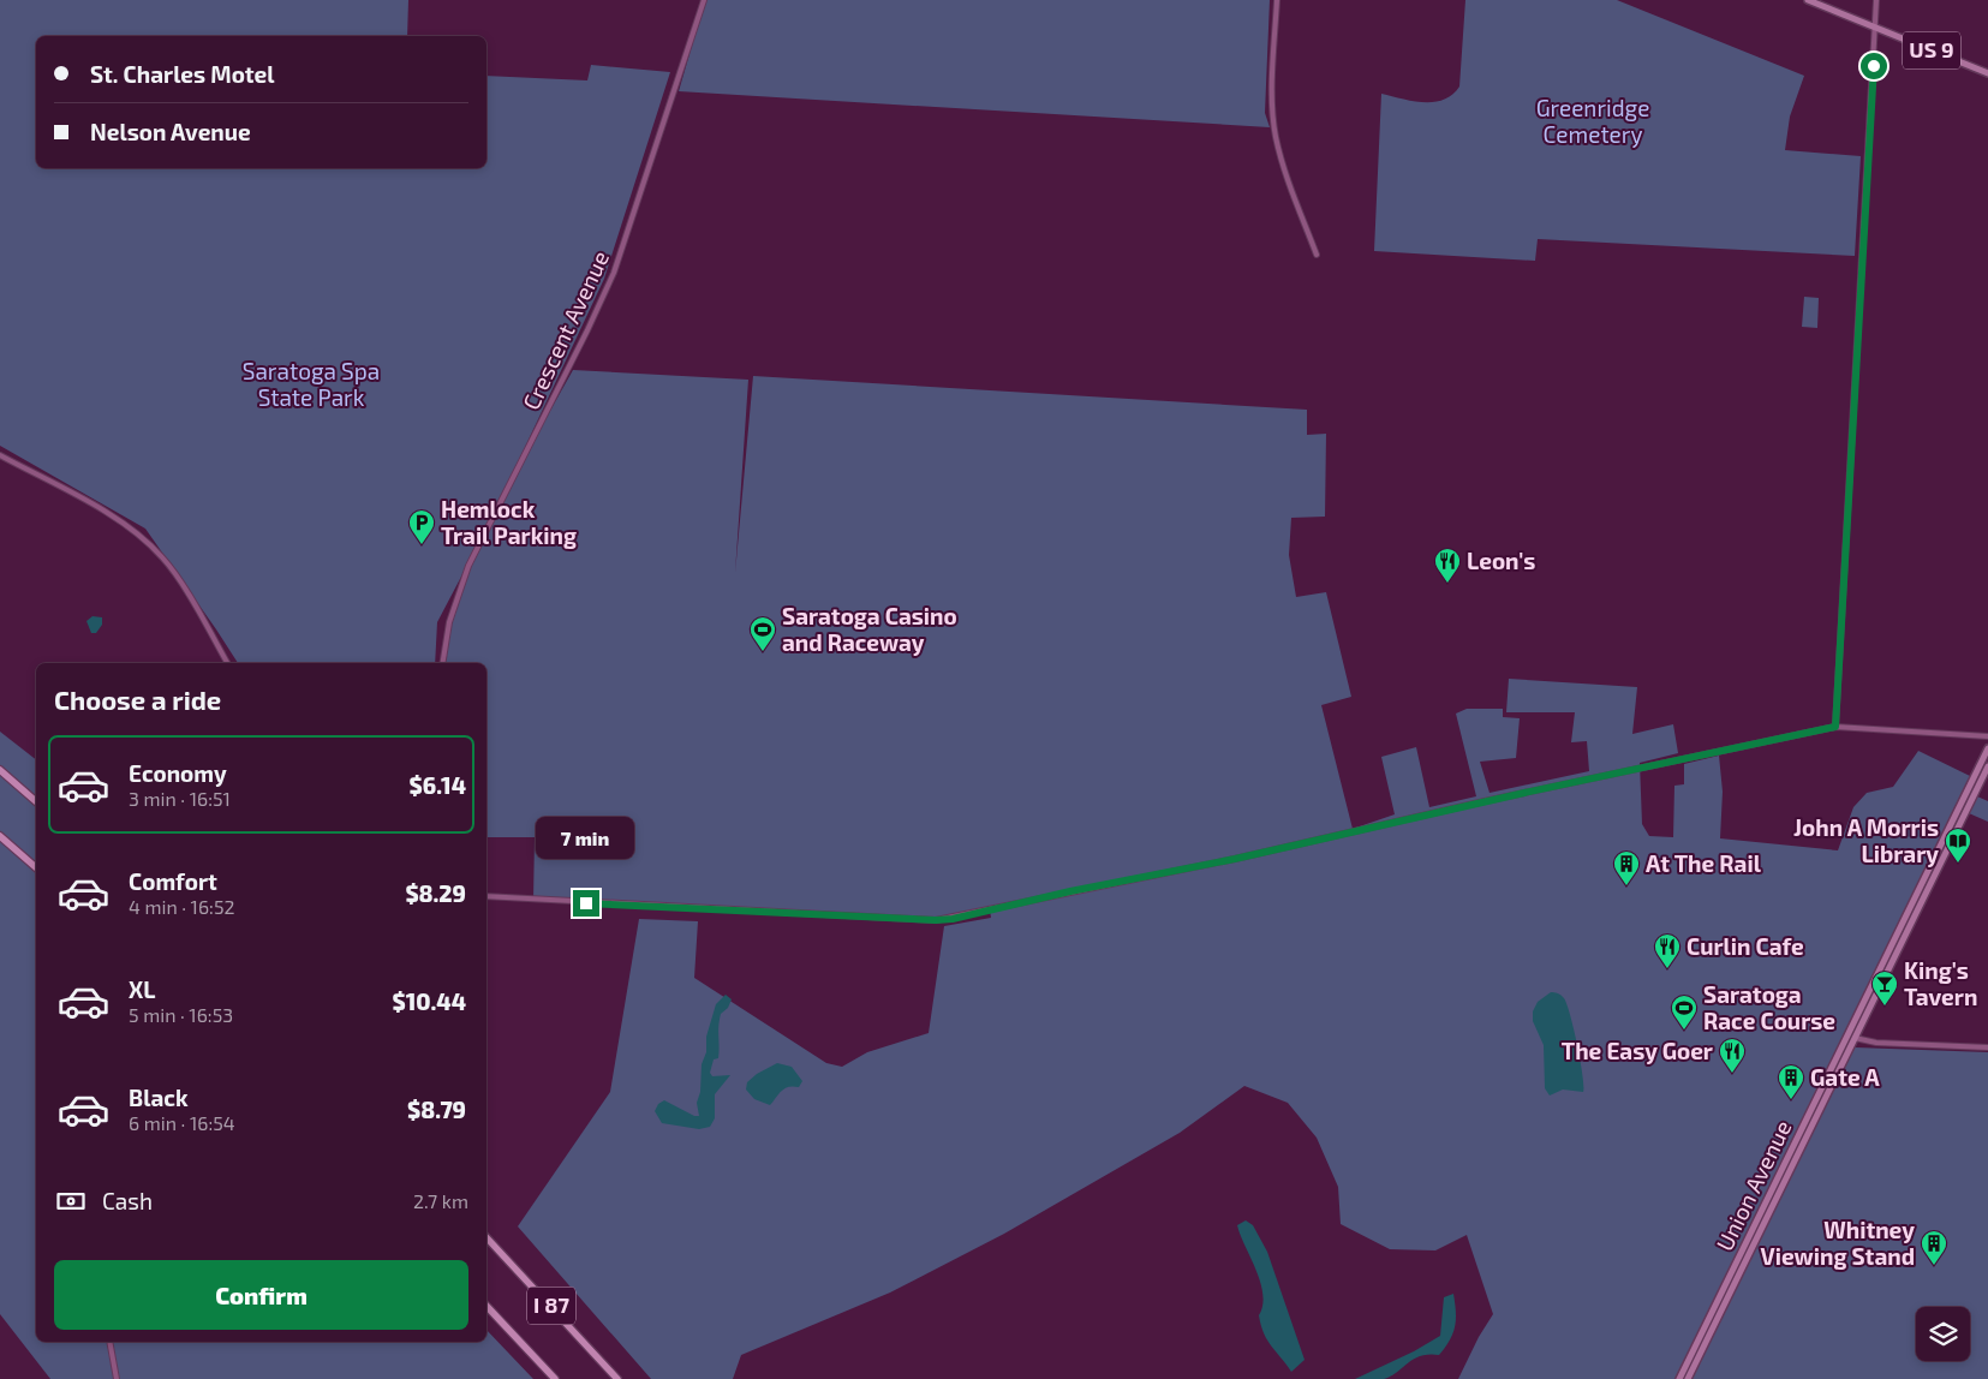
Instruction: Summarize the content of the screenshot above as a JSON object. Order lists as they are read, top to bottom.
{
  "streets": {
    "highway": ["I 87"],
    "main road": ["US 9", "Union Avenue"],
    "street": ["Crescent Avenue"]
  },
  "parks": ["Greenridge Cemetery", "Saratoga Spa State Park"],
  "places": {
    "parking": ["Hemlock Trail Parking"],
    "restaurant": ["Leon's", "Curlin Cafe", "The Easy Goer"],
    "sports": ["Saratoga Casino and Raceway", "Saratoga Race Course"],
    "library": ["John A Morris Library"],
    "building": ["At The Rail", "Gate A", "Whitney Viewing Stand"],
    "bar": ["King's Tavern"]
  },
  "page": {
    "banner": ["St. Charles Motel", "Nelson Avenue"],
    "heading": "Choose a ride",
    "list": [
      {
        "name": "Economy",
        "note": "3 min · 16:51",
        "value": "$6.14"
      },
      {
        "name": "Comfort",
        "note": "4 min · 16:52",
        "value": "$8.29"
      },
      {
        "name": "XL",
        "note": "5 min · 16:53",
        "value": "$10.44"
      },
      {
        "name": "Black",
        "note": "6 min · 16:54",
        "value": "$8.79"
      }
    ],
    "bubble": "7 min",
    "pay": ["Cash", "2.7 km"],
    "buttons": "Confirm"
  }
}
